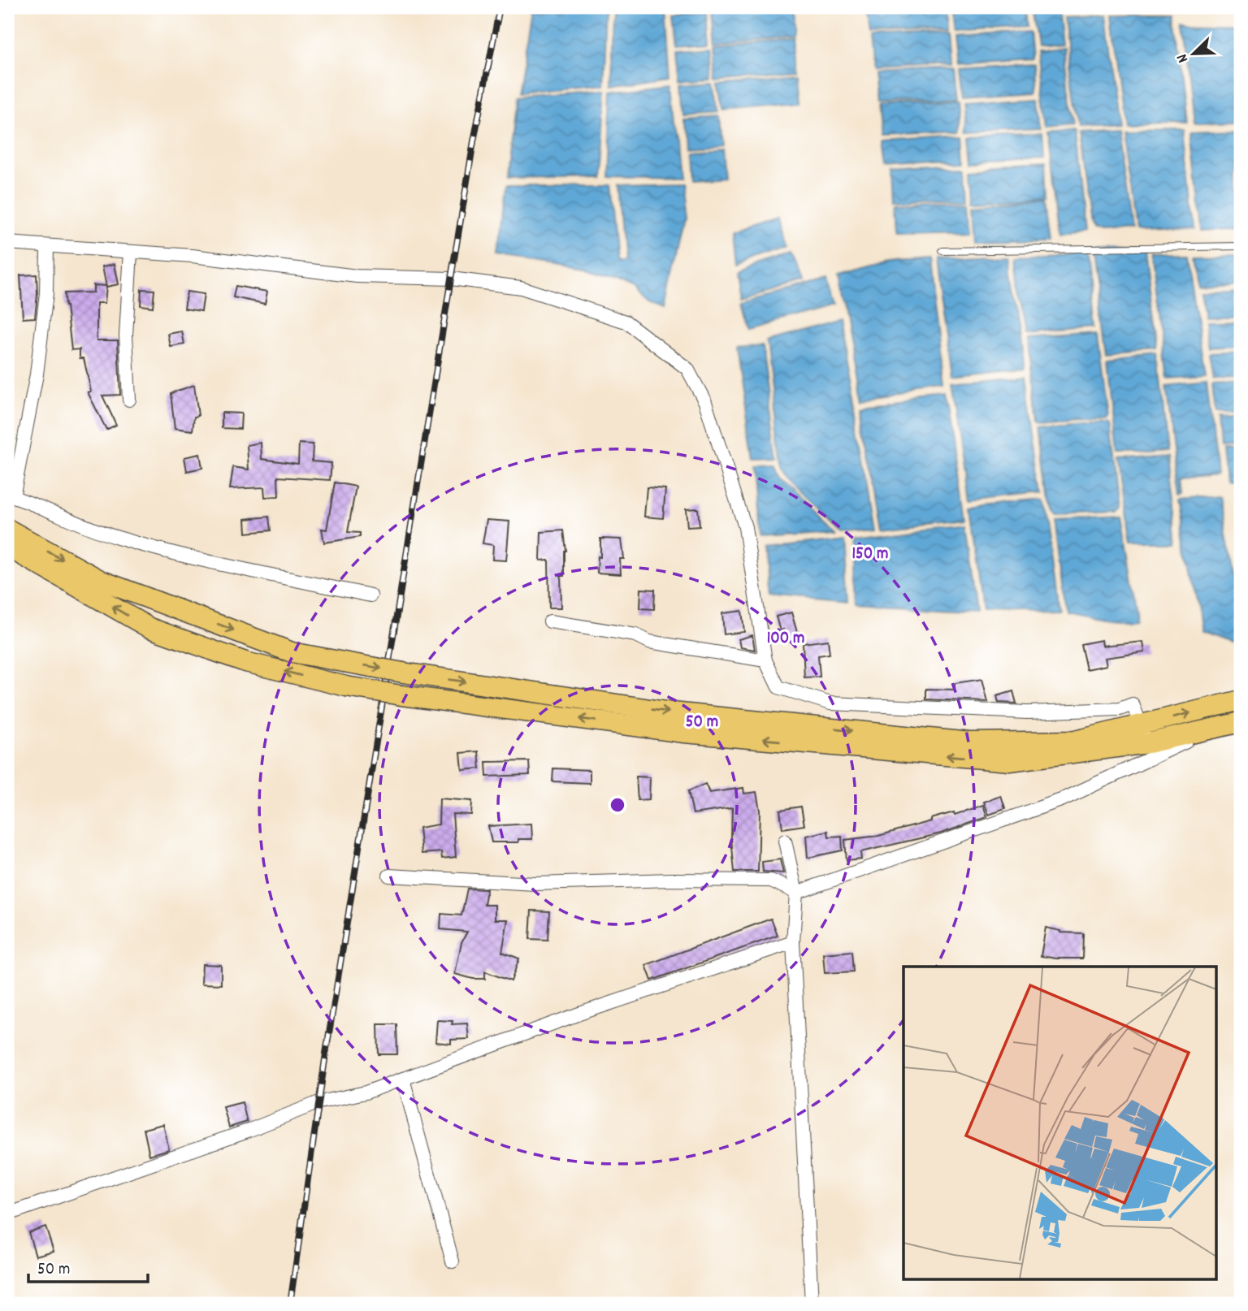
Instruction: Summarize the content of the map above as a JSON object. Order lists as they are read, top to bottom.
{
  "scale_bar": "50 m",
  "north": "bottom left",
  "rings": ["150 m", "100 m", "50 m"]
}
